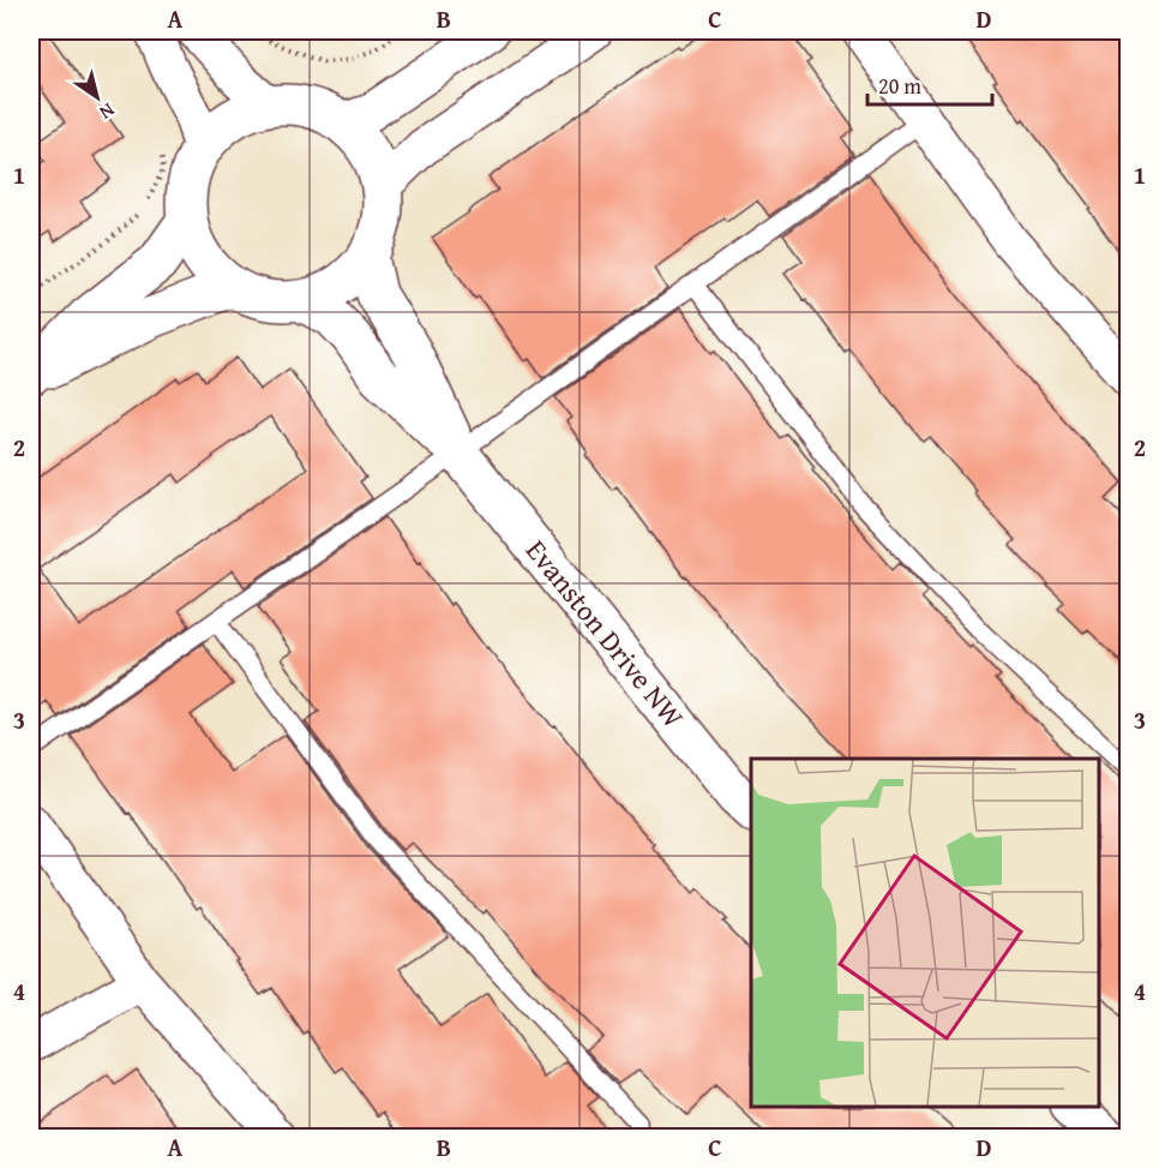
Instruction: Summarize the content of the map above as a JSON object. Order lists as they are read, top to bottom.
{
  "streets": {
    "street": ["Evanston Drive NW"]
  },
  "scale_bar": "20 m",
  "north": "bottom right",
  "grid": {
    "columns": [
      "A",
      "B",
      "C",
      "D"
    ],
    "rows": [
      "1",
      "2",
      "3",
      "4"
    ]
  }
}
